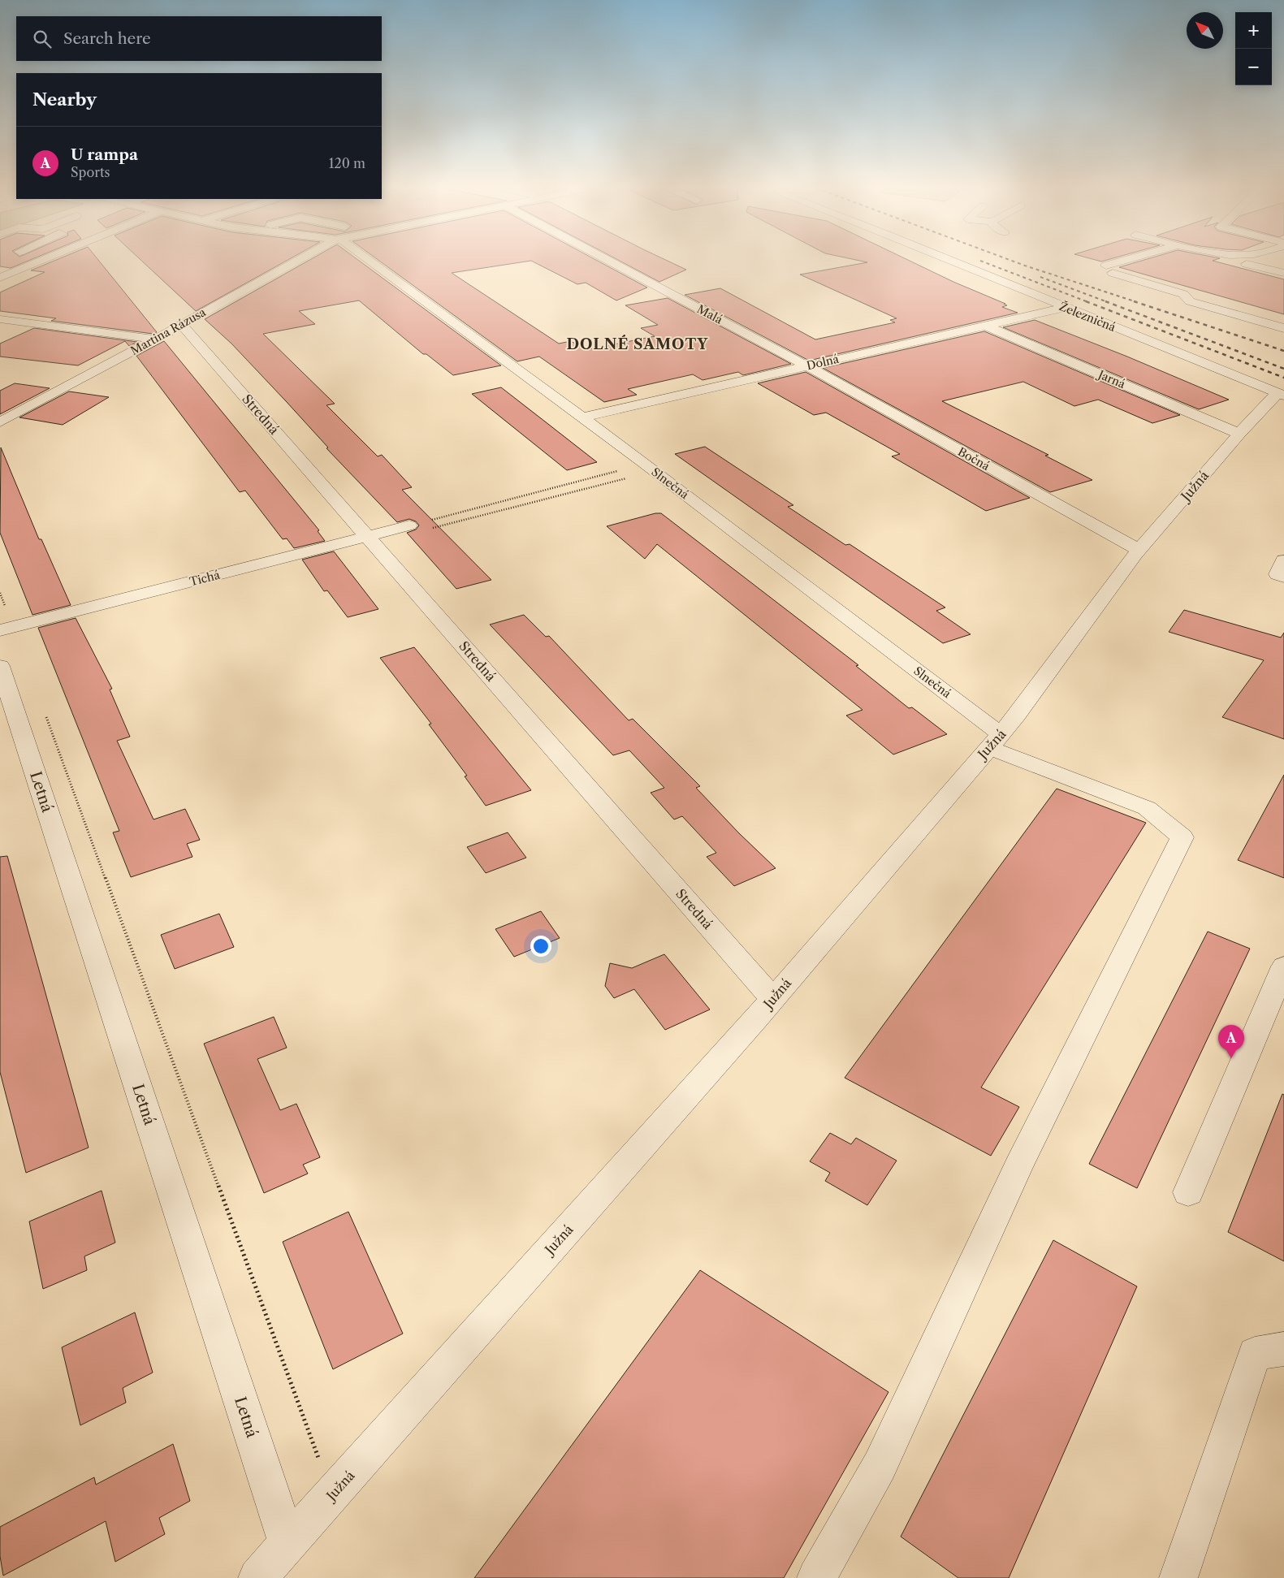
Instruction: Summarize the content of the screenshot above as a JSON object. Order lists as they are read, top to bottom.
{
  "streets": {
    "street": [
      "Malá",
      "Železničná",
      "Martina Rázusa",
      "Dolná",
      "Jarná",
      "Stredná",
      "Bočná",
      "Slnečná",
      "Južná",
      "Tichá",
      "Letná"
    ]
  },
  "crossings": [
    ["Malá", "Dolná"],
    ["Malá", "Bočná"],
    ["Železničná", "Dolná"],
    ["Železničná", "Južná"],
    ["Martina Rázusa", "Stredná"],
    ["Dolná", "Jarná"],
    ["Dolná", "Bočná"],
    ["Dolná", "Slnečná"],
    ["Jarná", "Južná"],
    ["Stredná", "Južná"],
    ["Stredná", "Tichá"],
    ["Bočná", "Južná"],
    ["Slnečná", "Južná"],
    ["Južná", "Letná"]
  ],
  "districts": ["DOLNÉ SAMOTY"],
  "north": "top left",
  "page": {
    "map_buttons": ["+", "−"],
    "search": "Search here",
    "heading": "Nearby",
    "list": [
      {
        "mark": "A",
        "name": "U rampa",
        "note": "Sports",
        "value": "120 m"
      }
    ],
    "pins": "A"
  }
}
